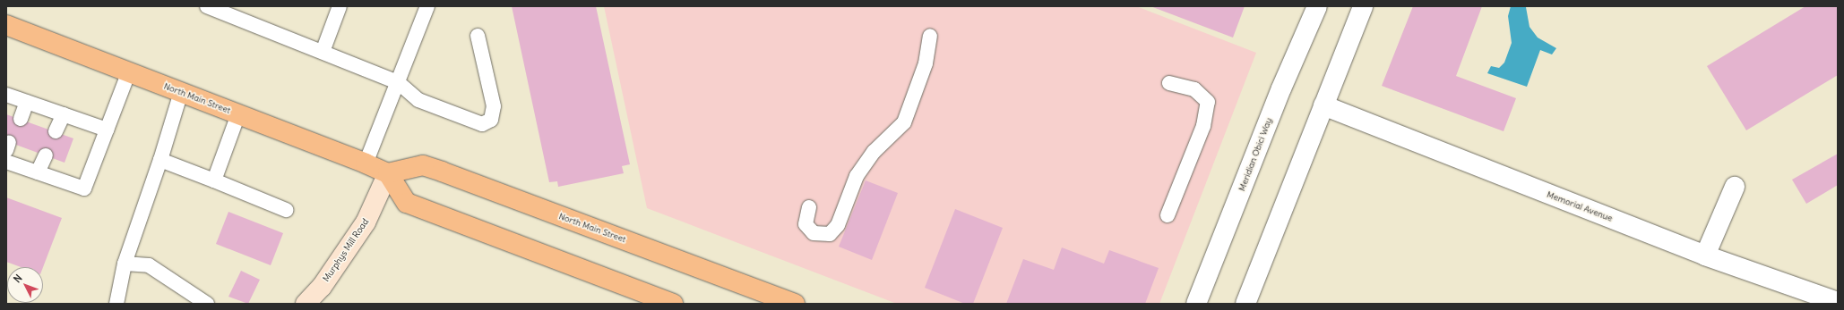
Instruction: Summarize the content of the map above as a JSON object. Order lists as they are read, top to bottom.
{
  "streets": {
    "main road": ["North Main Street"],
    "street": ["Meridian Obici Way", "Memorial Avenue", "Murphys Mill Road"]
  },
  "crossings": [
    ["North Main Street", "Murphys Mill Road"]
  ],
  "north": "top left"
}
